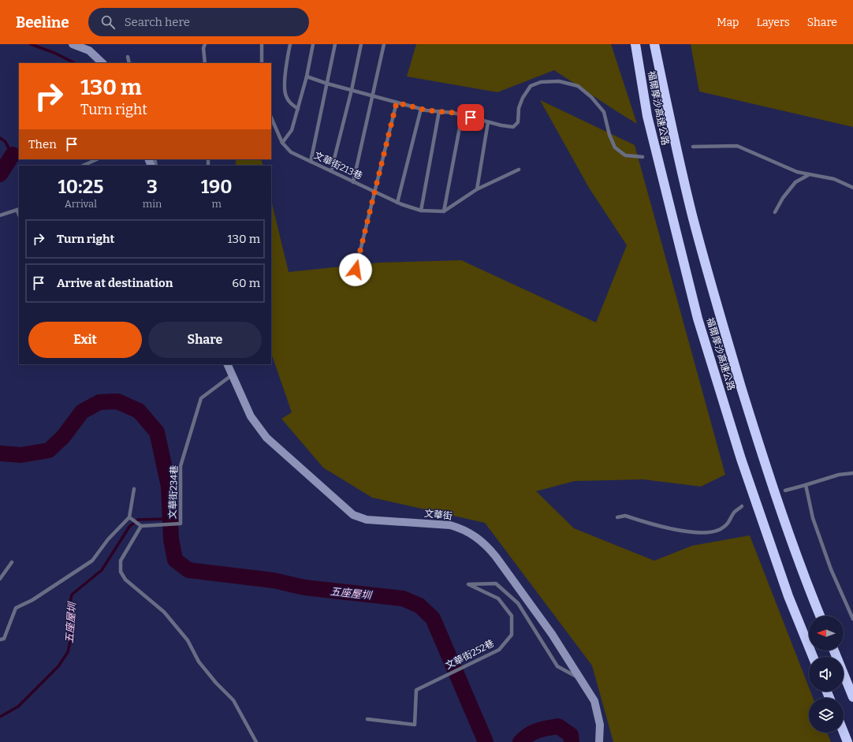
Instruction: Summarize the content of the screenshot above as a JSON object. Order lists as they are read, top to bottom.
{
  "streets": {
    "highway": ["福爾摩沙高速公路"],
    "street": ["文華街"],
    "lane": ["文華街213巷", "文華街234巷", "文華街252巷"]
  },
  "crossings": [
    ["文華街234巷", "文華街"],
    ["文華街", "文華街252巷"]
  ],
  "water": ["五座屋圳"],
  "north": "left",
  "page": {
    "header": "Beeline",
    "search": "Search here",
    "nav": ["Map", "Layers", "Share"],
    "turn": ["130 m", "Turn right"],
    "then": "Then",
    "eta": [
      "10:25",
      "Arrival",
      "3",
      "min",
      "190",
      "m"
    ],
    "list": [
      {
        "name": "Turn right",
        "value": "130 m"
      },
      {
        "name": "Arrive at destination",
        "value": "60 m"
      }
    ],
    "buttons": ["Exit", "Share"]
  }
}
